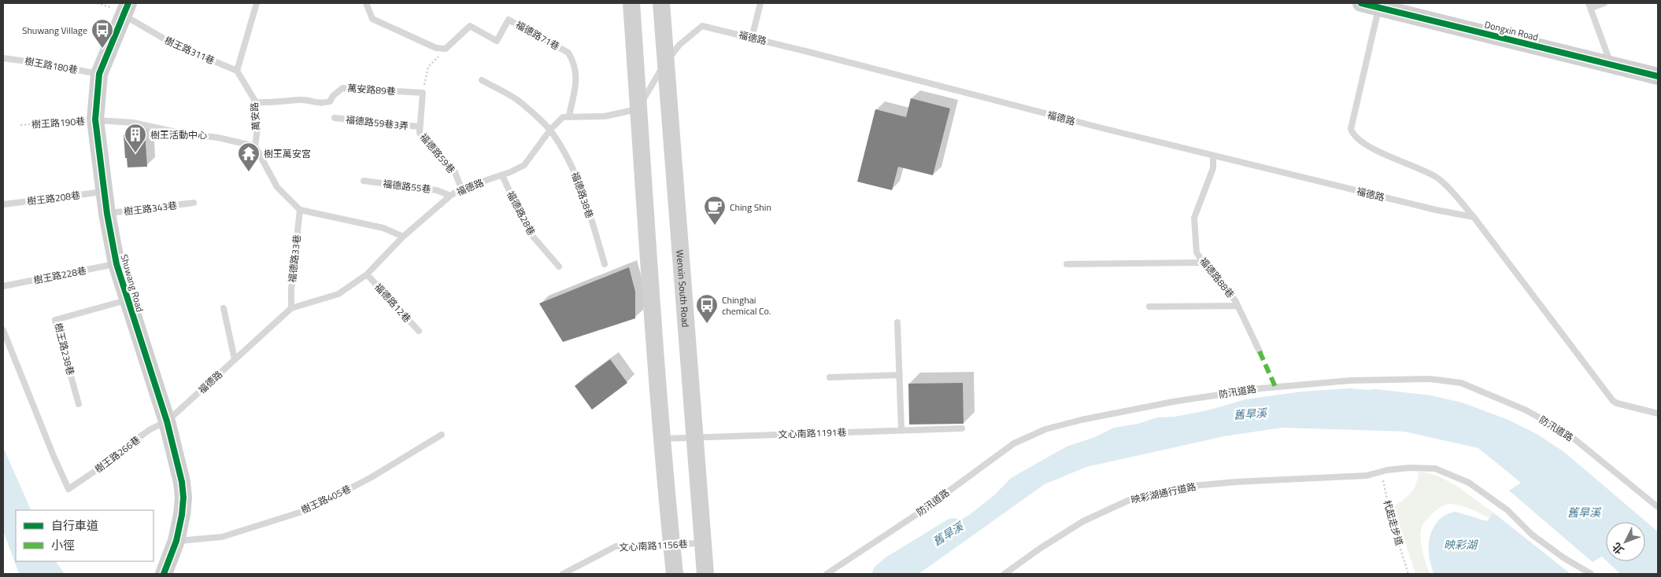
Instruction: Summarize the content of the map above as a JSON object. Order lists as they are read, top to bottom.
{
  "streets": {
    "main road": ["Dongxin Road", "Shuwang Road", "Wenxin South Road"],
    "lane": [
      "福德路71巷",
      "福德路",
      "樹王路311巷",
      "樹王路180巷",
      "萬安路89巷",
      "萬安路",
      "福德路59巷3弄",
      "福德路59巷",
      "福德路55巷",
      "福德路38巷",
      "樹王路208巷",
      "樹王路343巷",
      "福德路28巷",
      "福德路33巷",
      "樹王路228巷",
      "福德路88巷",
      "福德路12巷",
      "樹王路238巷",
      "防汛道路",
      "文心南路1191巷",
      "樹王路266巷",
      "映彩湖通行道路",
      "樹王路405巷",
      "文心南路1156巷"
    ],
    "path": ["樹王路190巷", "杙起走步道"]
  },
  "crossings": [
    ["福德路71巷", "福德路"],
    ["福德路", "福德路59巷"],
    ["福德路", "福德路55巷"],
    ["福德路", "福德路38巷"],
    ["福德路", "福德路28巷"],
    ["福德路", "福德路33巷"],
    ["福德路", "福德路88巷"],
    ["福德路", "Shuwang Road"],
    ["福德路", "Wenxin South Road"],
    ["福德路", "福德路12巷"],
    ["福德路", "樹王路266巷"],
    ["樹王路311巷", "萬安路"],
    ["樹王路311巷", "Shuwang Road"],
    ["樹王路180巷", "Shuwang Road"],
    ["萬安路89巷", "萬安路"],
    ["萬安路89巷", "福德路59巷"],
    ["樹王路190巷", "Shuwang Road"],
    ["福德路59巷3弄", "福德路59巷"],
    ["樹王路208巷", "Shuwang Road"],
    ["樹王路343巷", "Shuwang Road"],
    ["樹王路228巷", "Shuwang Road"],
    ["Shuwang Road", "樹王路238巷"],
    ["Shuwang Road", "樹王路266巷"],
    ["Shuwang Road", "樹王路405巷"],
    ["Wenxin South Road", "文心南路1191巷"],
    ["Wenxin South Road", "文心南路1156巷"],
    ["映彩湖通行道路", "杙起走步道"]
  ],
  "water": ["舊旱溪", "映彩湖"],
  "places": {
    "bus stop": ["Shuwang Village", "Chinghai chemical Co."],
    "building": ["樹王活動中心"],
    "temple": ["樹王萬安宮"],
    "cafe": ["Ching Shin"]
  },
  "legend": ["自行車道", "小徑"],
  "north": "bottom left"
}
